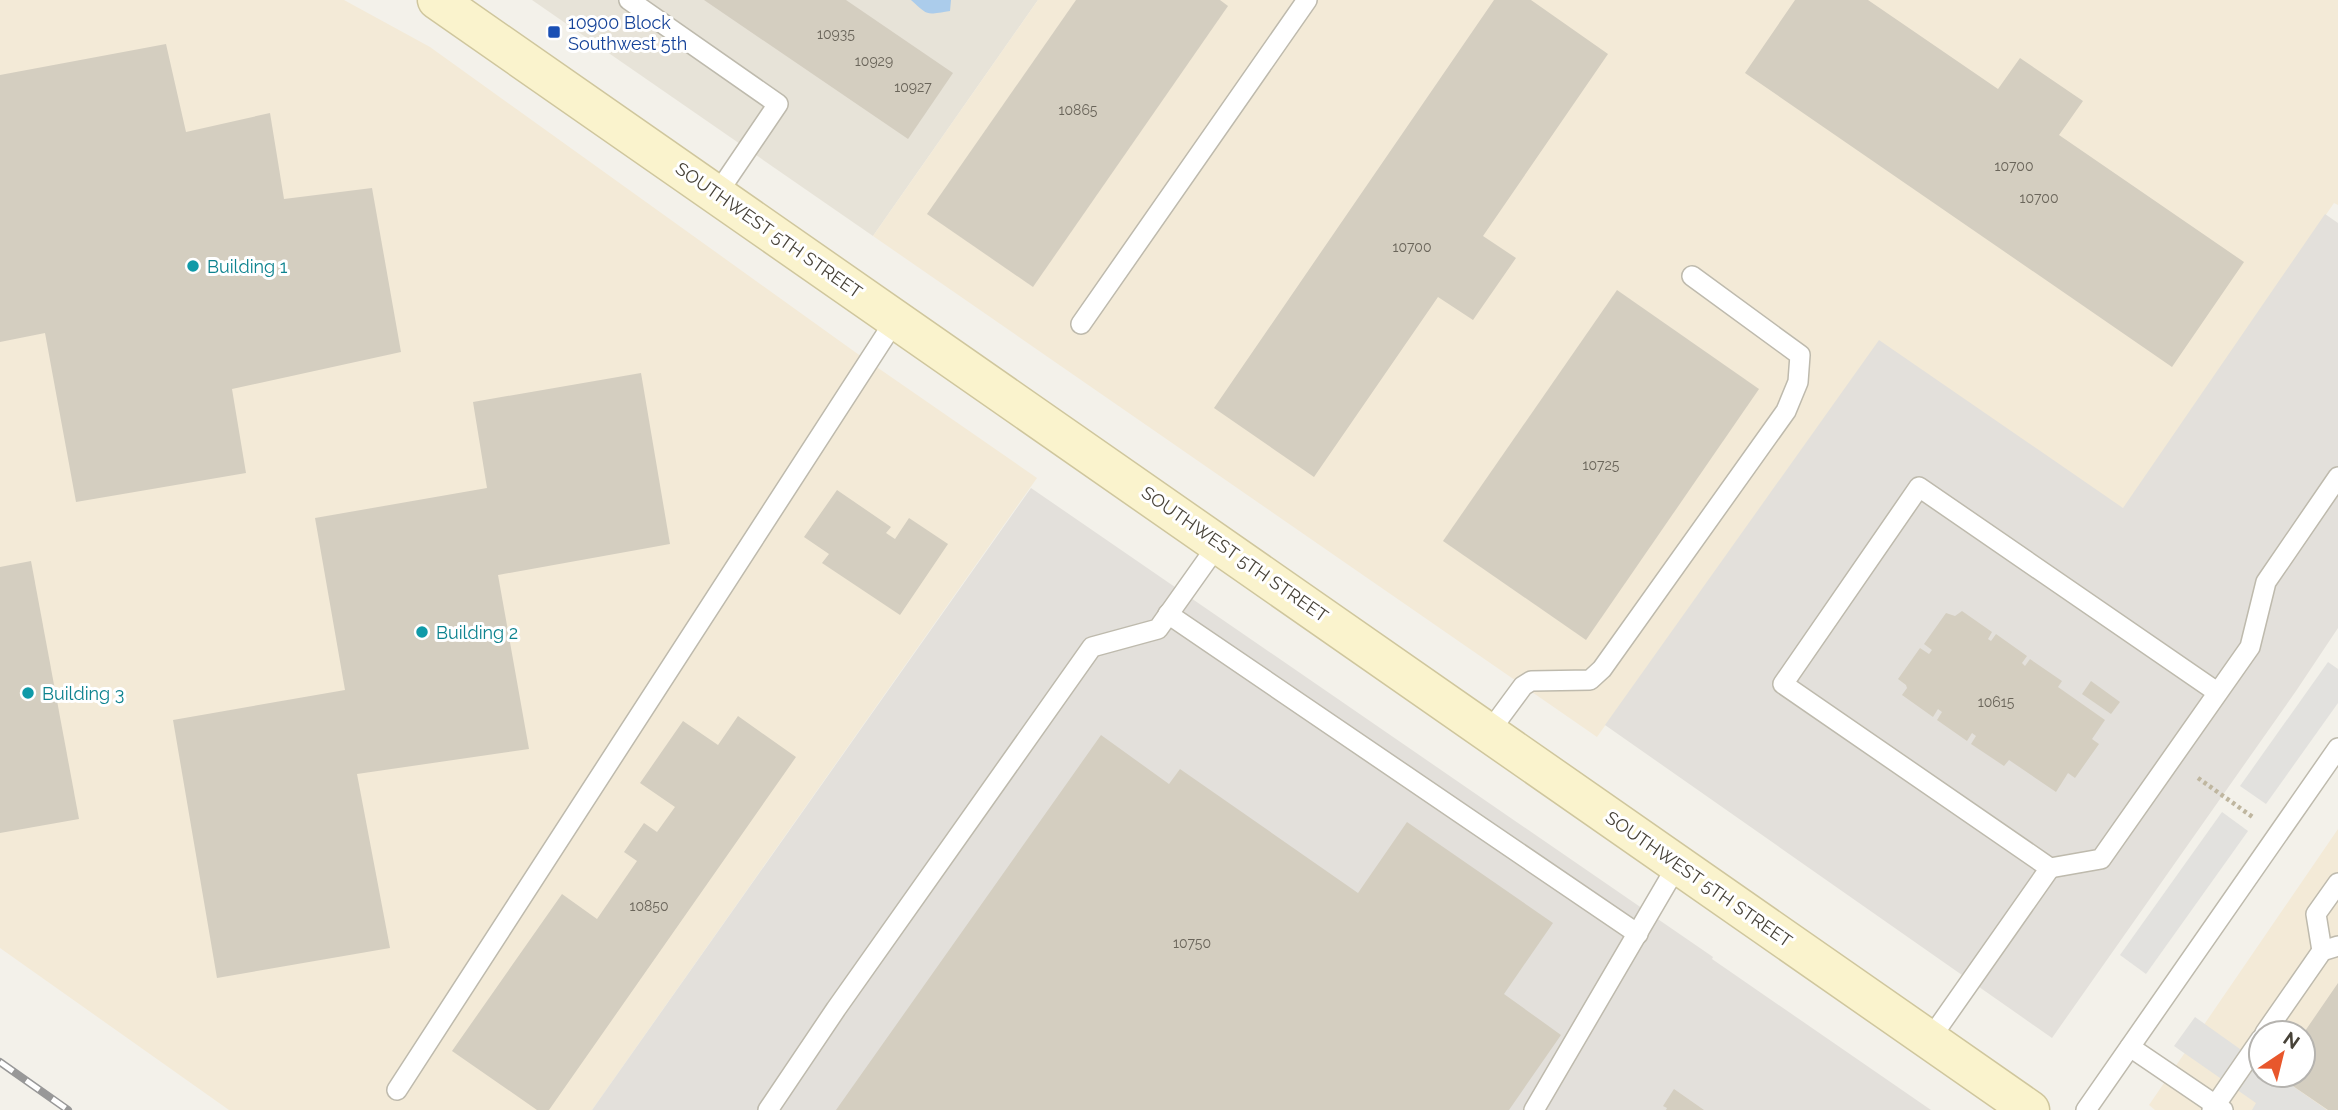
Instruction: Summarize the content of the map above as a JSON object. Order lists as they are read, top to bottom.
{
  "streets": {
    "street": ["SOUTHWEST 5TH STREET"]
  },
  "places": {
    "transit": ["10900 Block Southwest 5th"],
    "other": ["Building 1", "Building 2", "Building 3"]
  },
  "house_numbers": [
    "10935",
    "10929",
    "10927",
    "10865",
    "10700",
    "10700",
    "10700",
    "10725",
    "10615",
    "10850",
    "10750"
  ],
  "north": "top right"
}
